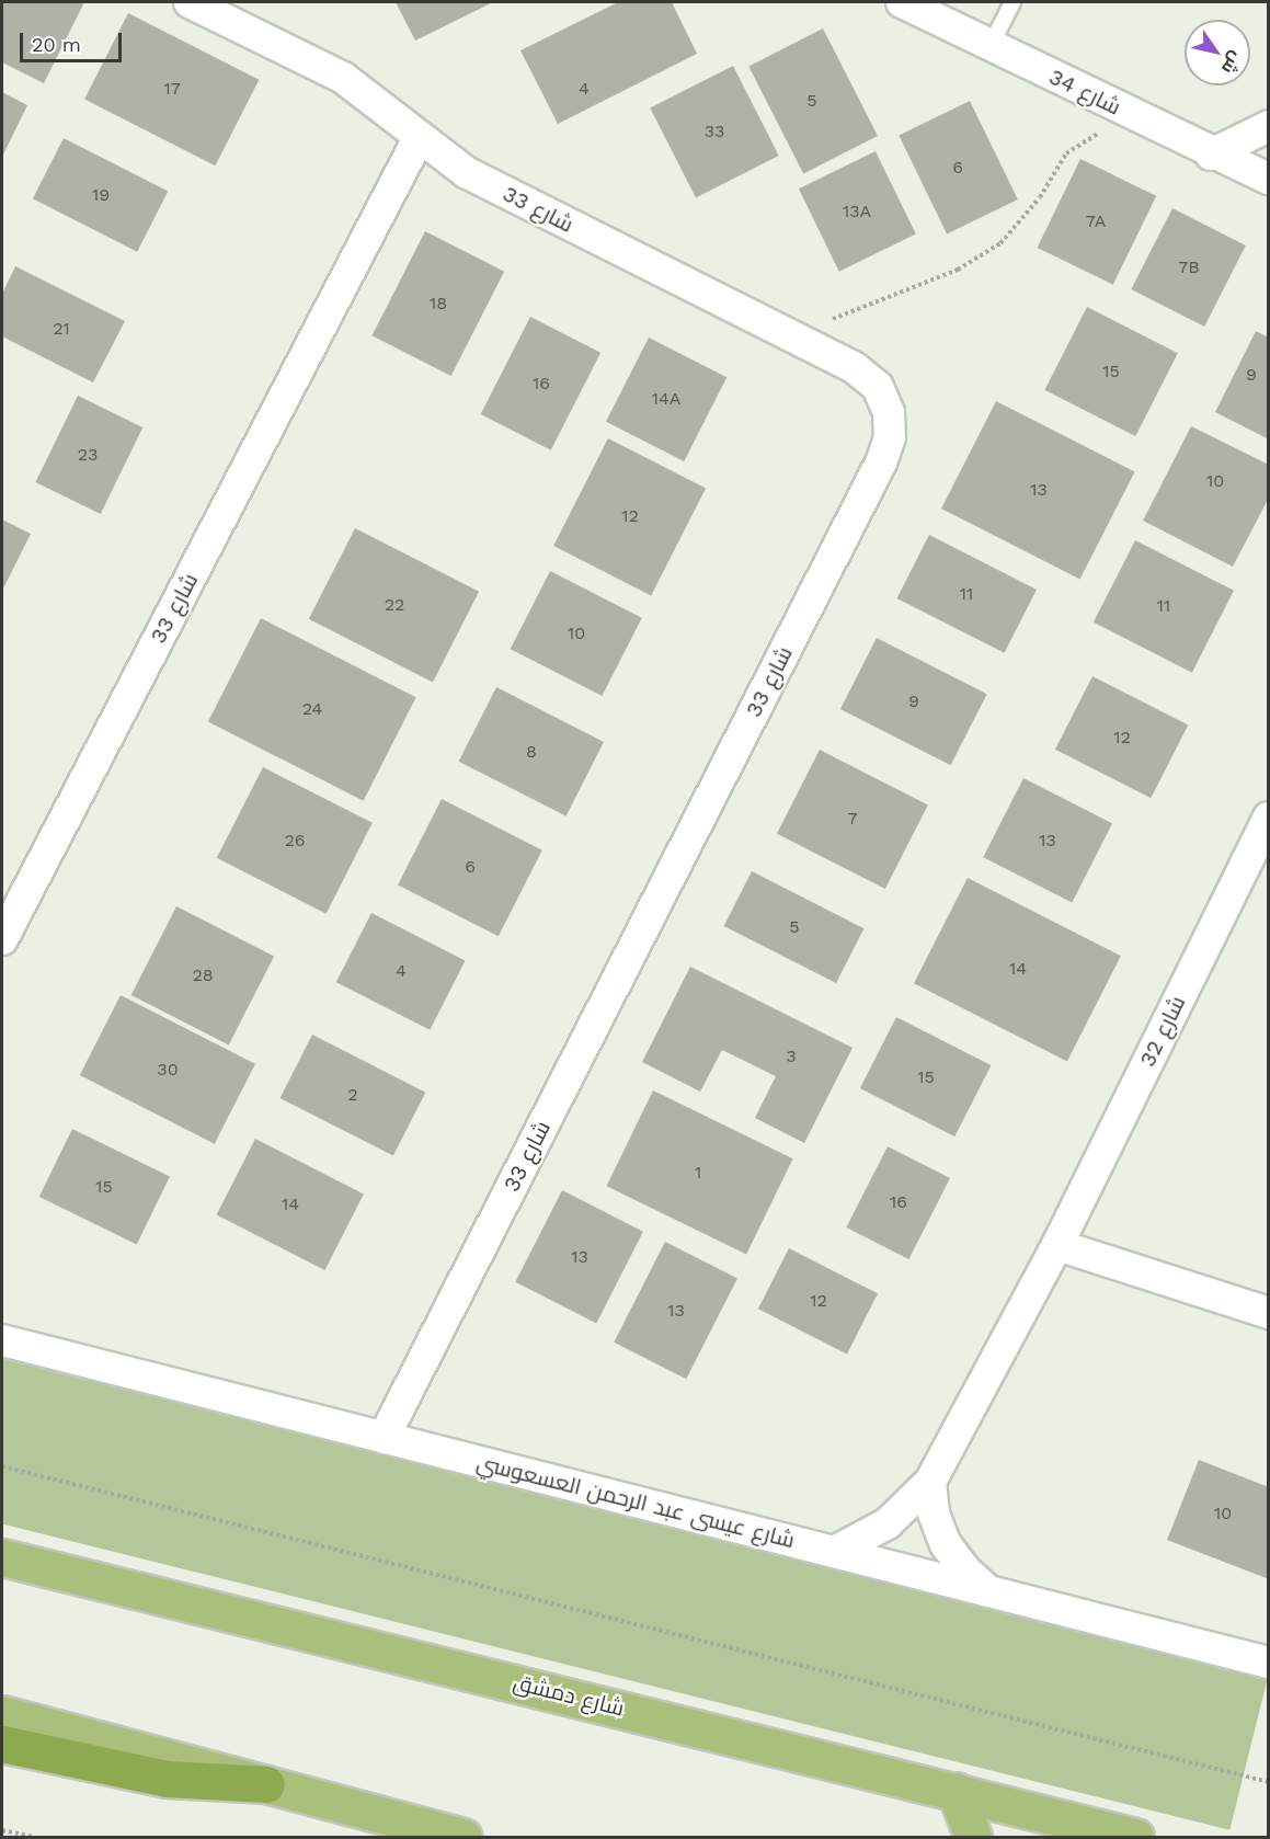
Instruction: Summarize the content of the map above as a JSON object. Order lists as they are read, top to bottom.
{
  "streets": {
    "main road": ["شارع دمشق"],
    "street": [
      "شارع 34",
      "شارع 33",
      "شارع 32",
      "شارع عيسى عبد الرحمن العسعوسي"
    ]
  },
  "crossings": [
    ["شارع 33", "شارع عيسى عبد الرحمن العسعوسي"],
    ["شارع 32", "شارع عيسى عبد الرحمن العسعوسي"]
  ],
  "house_numbers": [
    "17",
    "4",
    "5",
    "33",
    "6",
    "19",
    "13A",
    "7A",
    "7B",
    "18",
    "21",
    "15",
    "9",
    "16",
    "14A",
    "23",
    "10",
    "13",
    "12",
    "11",
    "22",
    "11",
    "10",
    "9",
    "24",
    "12",
    "8",
    "7",
    "26",
    "13",
    "6",
    "5",
    "14",
    "4",
    "28",
    "3",
    "30",
    "15",
    "2",
    "1",
    "15",
    "16",
    "14",
    "13",
    "12",
    "13",
    "10"
  ],
  "scale_bar": "20 m",
  "north": "bottom right"
}
